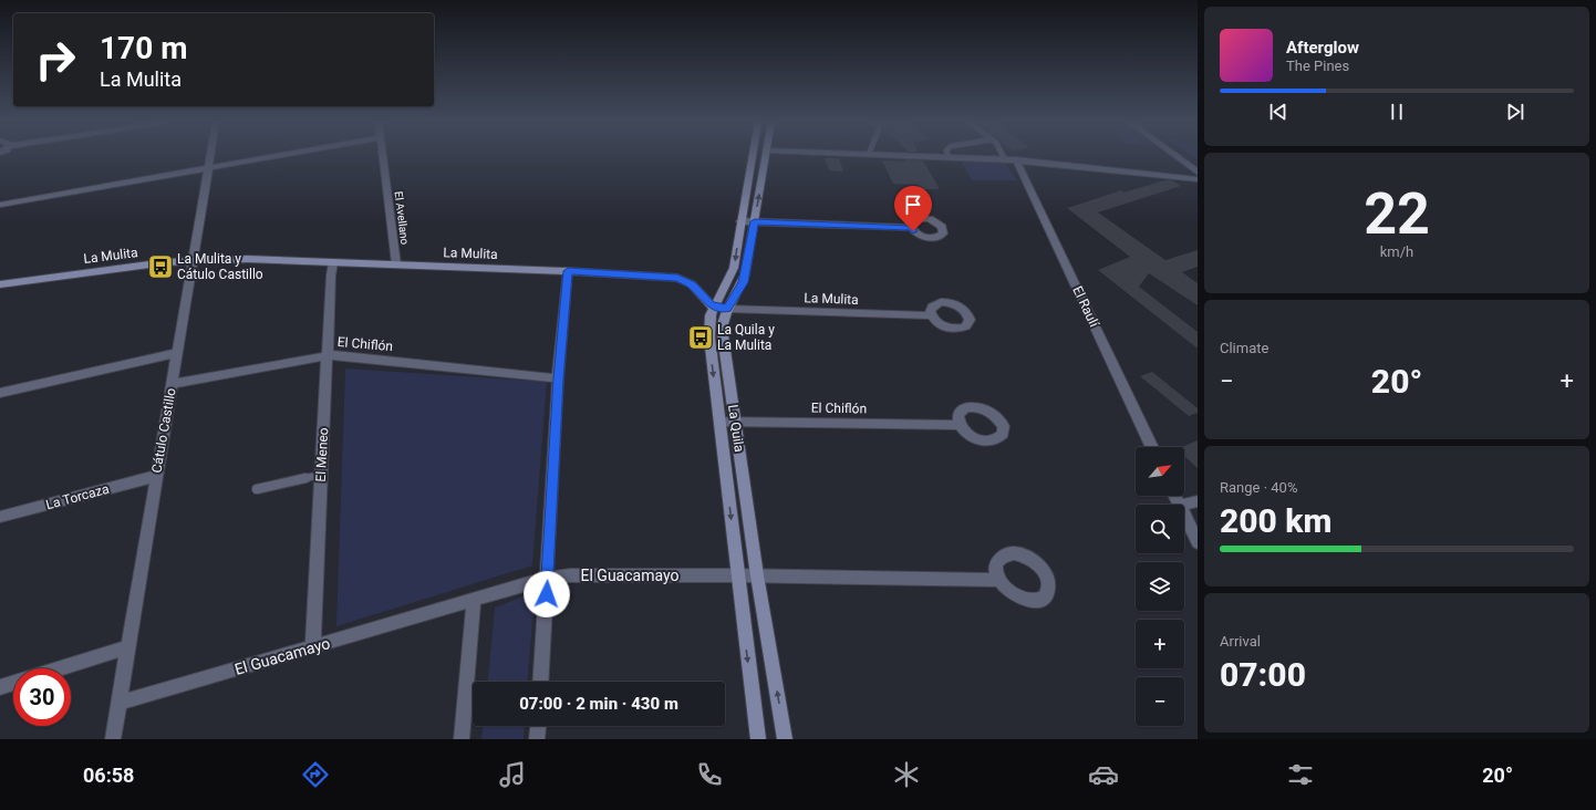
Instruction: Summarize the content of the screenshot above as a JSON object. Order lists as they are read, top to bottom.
{
  "streets": {
    "main road": ["La Mulita", "La Quila"],
    "street": [
      "El Avellano",
      "El Raulí",
      "El Chiflón",
      "Cátulo Castillo",
      "El Meneo",
      "La Torcaza",
      "El Guacamayo"
    ]
  },
  "crossings": [
    ["El Avellano", "La Mulita"],
    ["La Mulita", "La Quila"],
    ["La Mulita", "Cátulo Castillo"],
    ["La Mulita", "El Meneo"],
    ["El Chiflón", "La Quila"],
    ["El Chiflón", "Cátulo Castillo"],
    ["El Chiflón", "El Meneo"],
    ["La Quila", "El Guacamayo"],
    ["Cátulo Castillo", "La Torcaza"],
    ["Cátulo Castillo", "El Guacamayo"],
    ["El Meneo", "El Guacamayo"]
  ],
  "places": {
    "bus stop": ["La Mulita y Cátulo Castillo", "La Quila y La Mulita"]
  },
  "north": "top right",
  "page": {
    "turn": ["170 m", "La Mulita"],
    "song": ["Afterglow", "The Pines"],
    "tile": [
      ["22", "km/h"],
      "Climate",
      ["Range · 40%", "200 km"],
      ["Arrival", "07:00"]
    ],
    "heat": ["−", "20°", "+"],
    "map_buttons": ["+", "−"],
    "limit": "30",
    "trip": "07:00 · 2 min · 430 m",
    "tabs": ["06:58", "20°"]
  }
}
